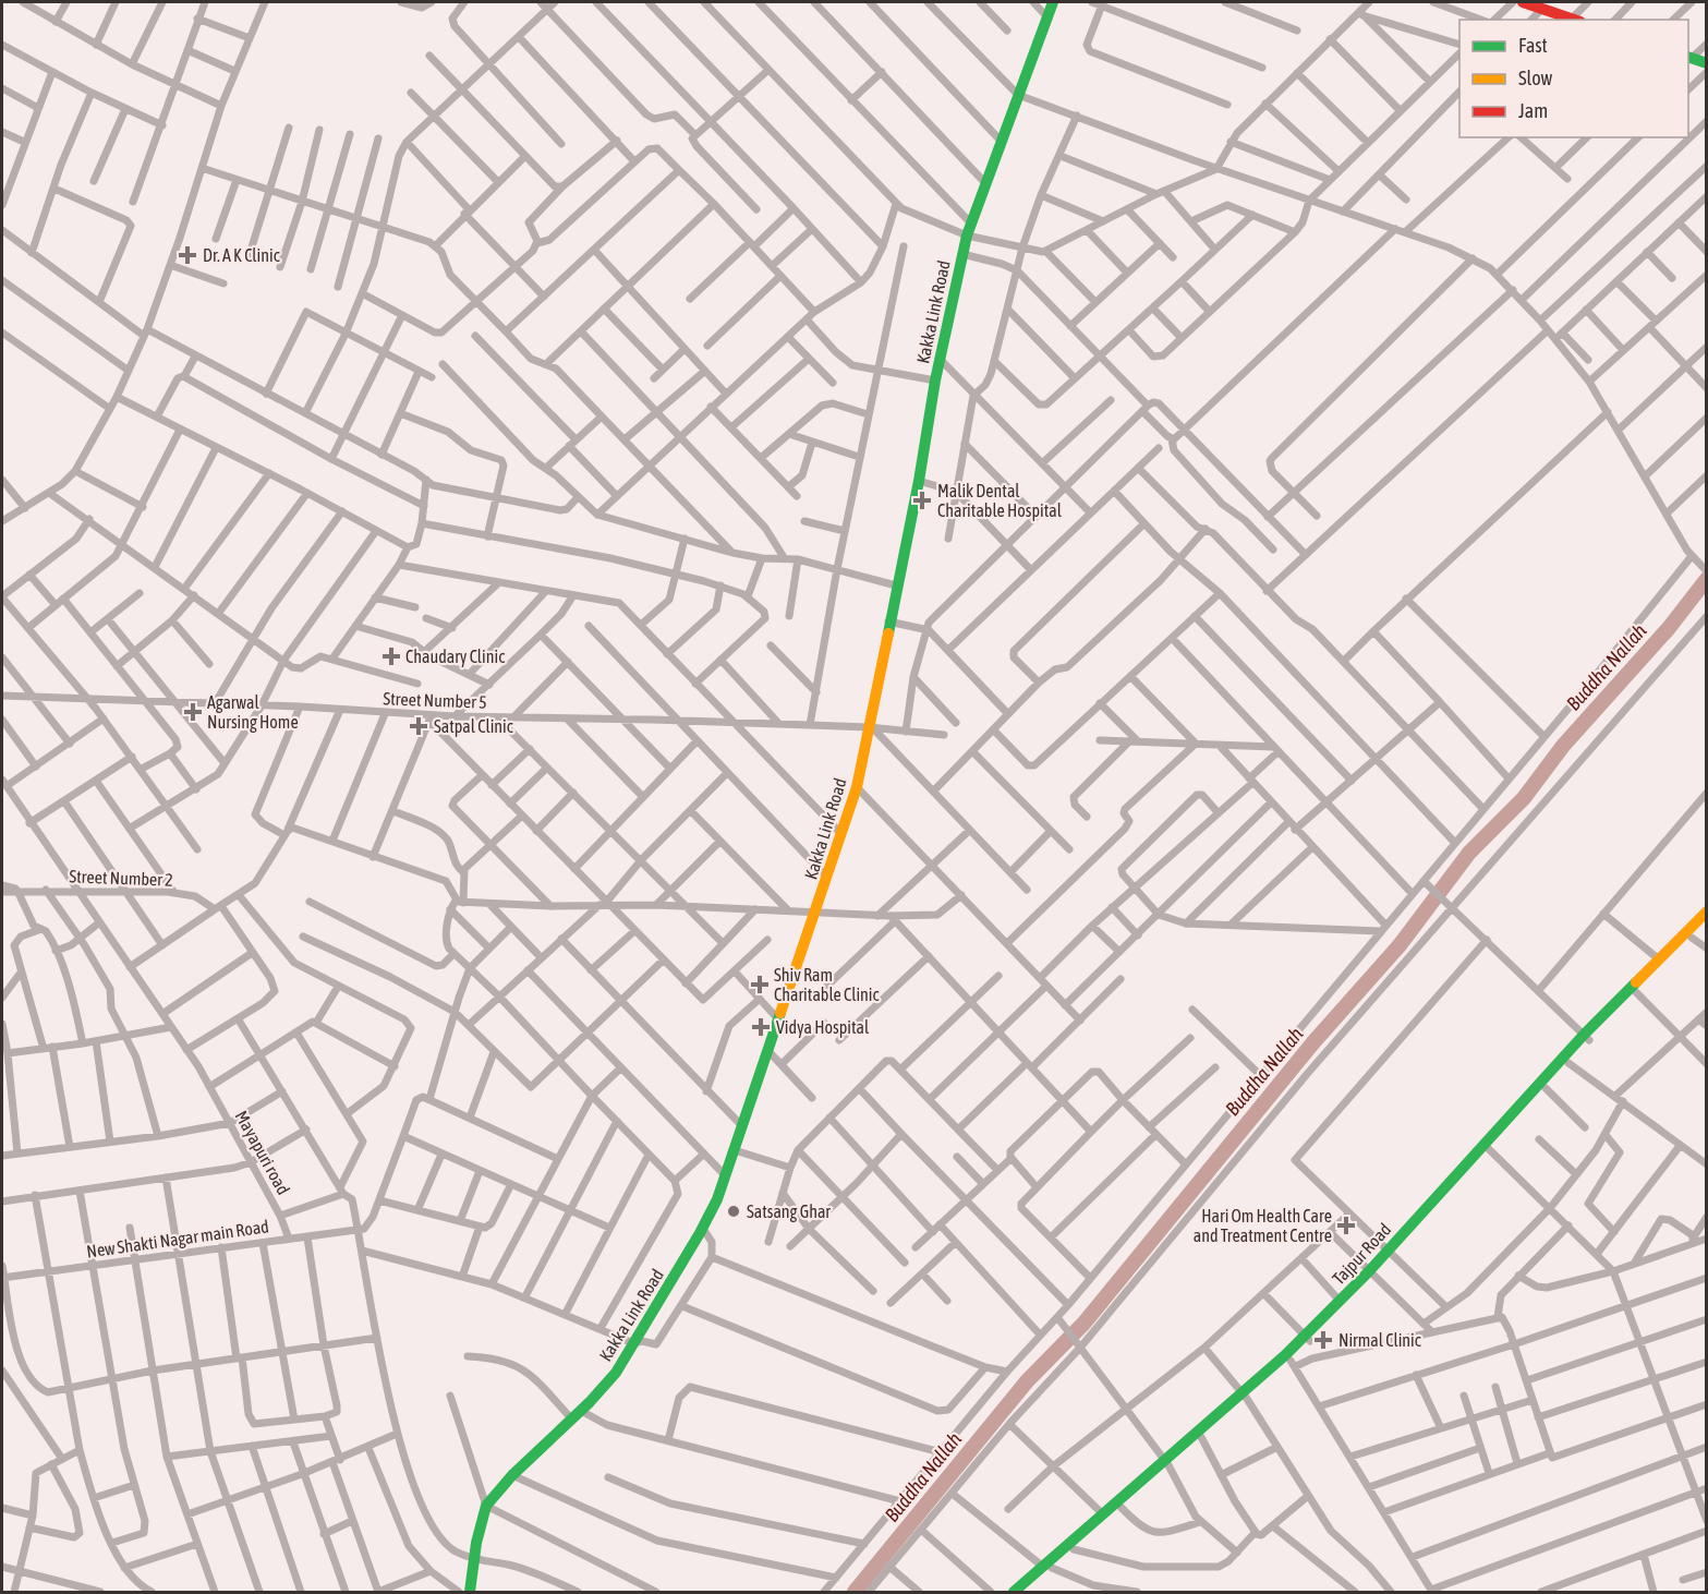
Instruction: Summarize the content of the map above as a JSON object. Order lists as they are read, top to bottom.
{
  "streets": {
    "main road": ["Kakka Link Road", "Tajpur Road"],
    "street": [
      "Street Number 5",
      "Street Number 2",
      "Mayapuri road",
      "New Shakti Nagar main Road"
    ]
  },
  "crossings": [
    ["Kakka Link Road", "Street Number 5"],
    ["Street Number 2", "Mayapuri road"]
  ],
  "water": ["Buddha Nallah"],
  "places": {
    "health": [
      "Dr. A K Clinic",
      "Malik Dental Charitable Hospital",
      "Chaudary Clinic",
      "Agarwal Nursing Home",
      "Satpal Clinic",
      "Shiv Ram Charitable Clinic",
      "Vidya Hospital",
      "Hari Om Health Care and Treatment Centre",
      "Nirmal Clinic"
    ],
    "other": ["Satsang Ghar"]
  },
  "legend": ["Fast", "Slow", "Jam"]
}
